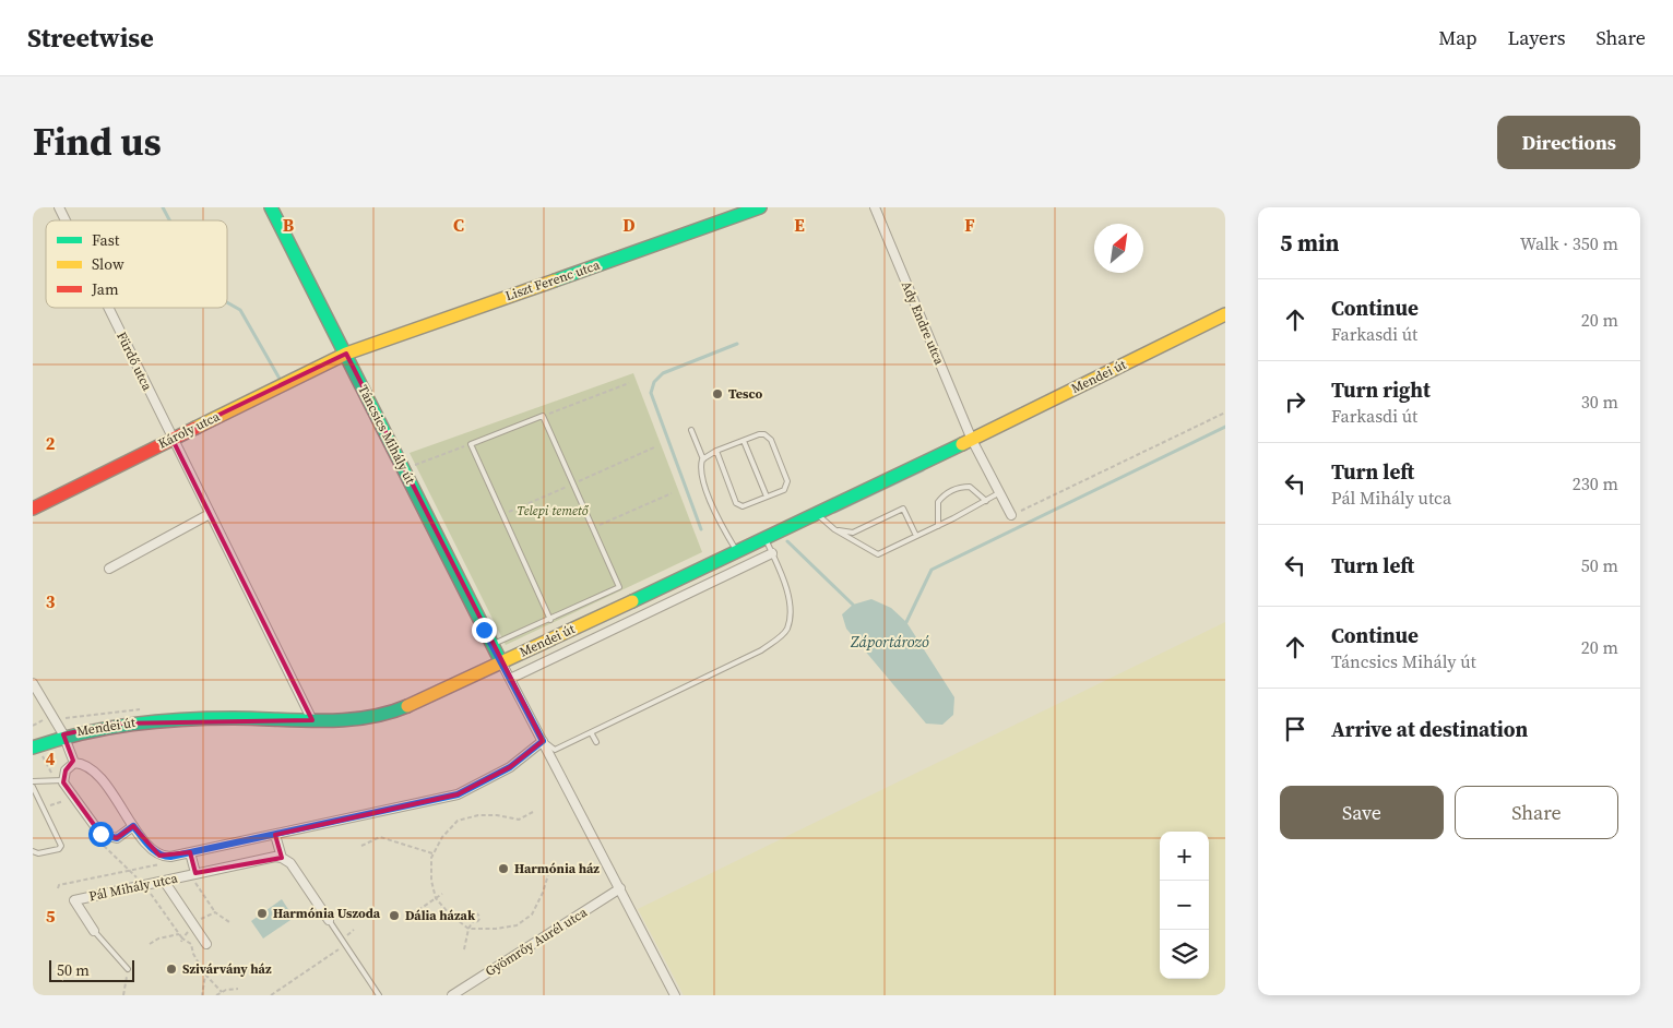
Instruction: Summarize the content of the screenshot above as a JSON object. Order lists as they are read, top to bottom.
{
  "streets": {
    "street": [
      "Liszt Ferenc utca",
      "Ady Endre utca",
      "Fürdő utca",
      "Mendei út",
      "Károly utca",
      "Táncsics Mihály út",
      "Pál Mihály utca",
      "Gyömrőy Aurél utca"
    ]
  },
  "crossings": [
    ["Liszt Ferenc utca", "Károly utca"],
    ["Liszt Ferenc utca", "Táncsics Mihály út"],
    ["Ady Endre utca", "Mendei út"],
    ["Fürdő utca", "Mendei út"],
    ["Fürdő utca", "Károly utca"],
    ["Mendei út", "Táncsics Mihály út"],
    ["Károly utca", "Táncsics Mihály út"]
  ],
  "water": ["Záportározó"],
  "parks": ["Telepi temető"],
  "places": [
    "Tesco",
    "Harmónia ház",
    "Harmónia Uszoda",
    "Dália házak",
    "Szivárvány ház"
  ],
  "legend": ["Fast", "Slow", "Jam"],
  "scale_bar": "50 m",
  "north": "top right",
  "page": {
    "header": "Streetwise",
    "nav": ["Map", "Layers", "Share"],
    "title": "Find us",
    "buttons": [
      "Directions",
      ["Save", "Share"]
    ],
    "heading": ["5 min", "Walk · 350 m"],
    "list": [
      ["Continue", "Farkasdi út", "20 m"],
      ["Turn right", "Farkasdi út", "30 m"],
      ["Turn left", "Pál Mihály utca", "230 m"],
      ["Turn left", "50 m"],
      ["Continue", "Táncsics Mihály út", "20 m"],
      "Arrive at destination"
    ],
    "map_buttons": ["+", "−"],
    "scale": "50 m"
  },
  "grid": {
    "columns": [
      "B",
      "C",
      "D",
      "E",
      "F"
    ],
    "rows": [
      "2",
      "3",
      "4",
      "5"
    ]
  }
}
